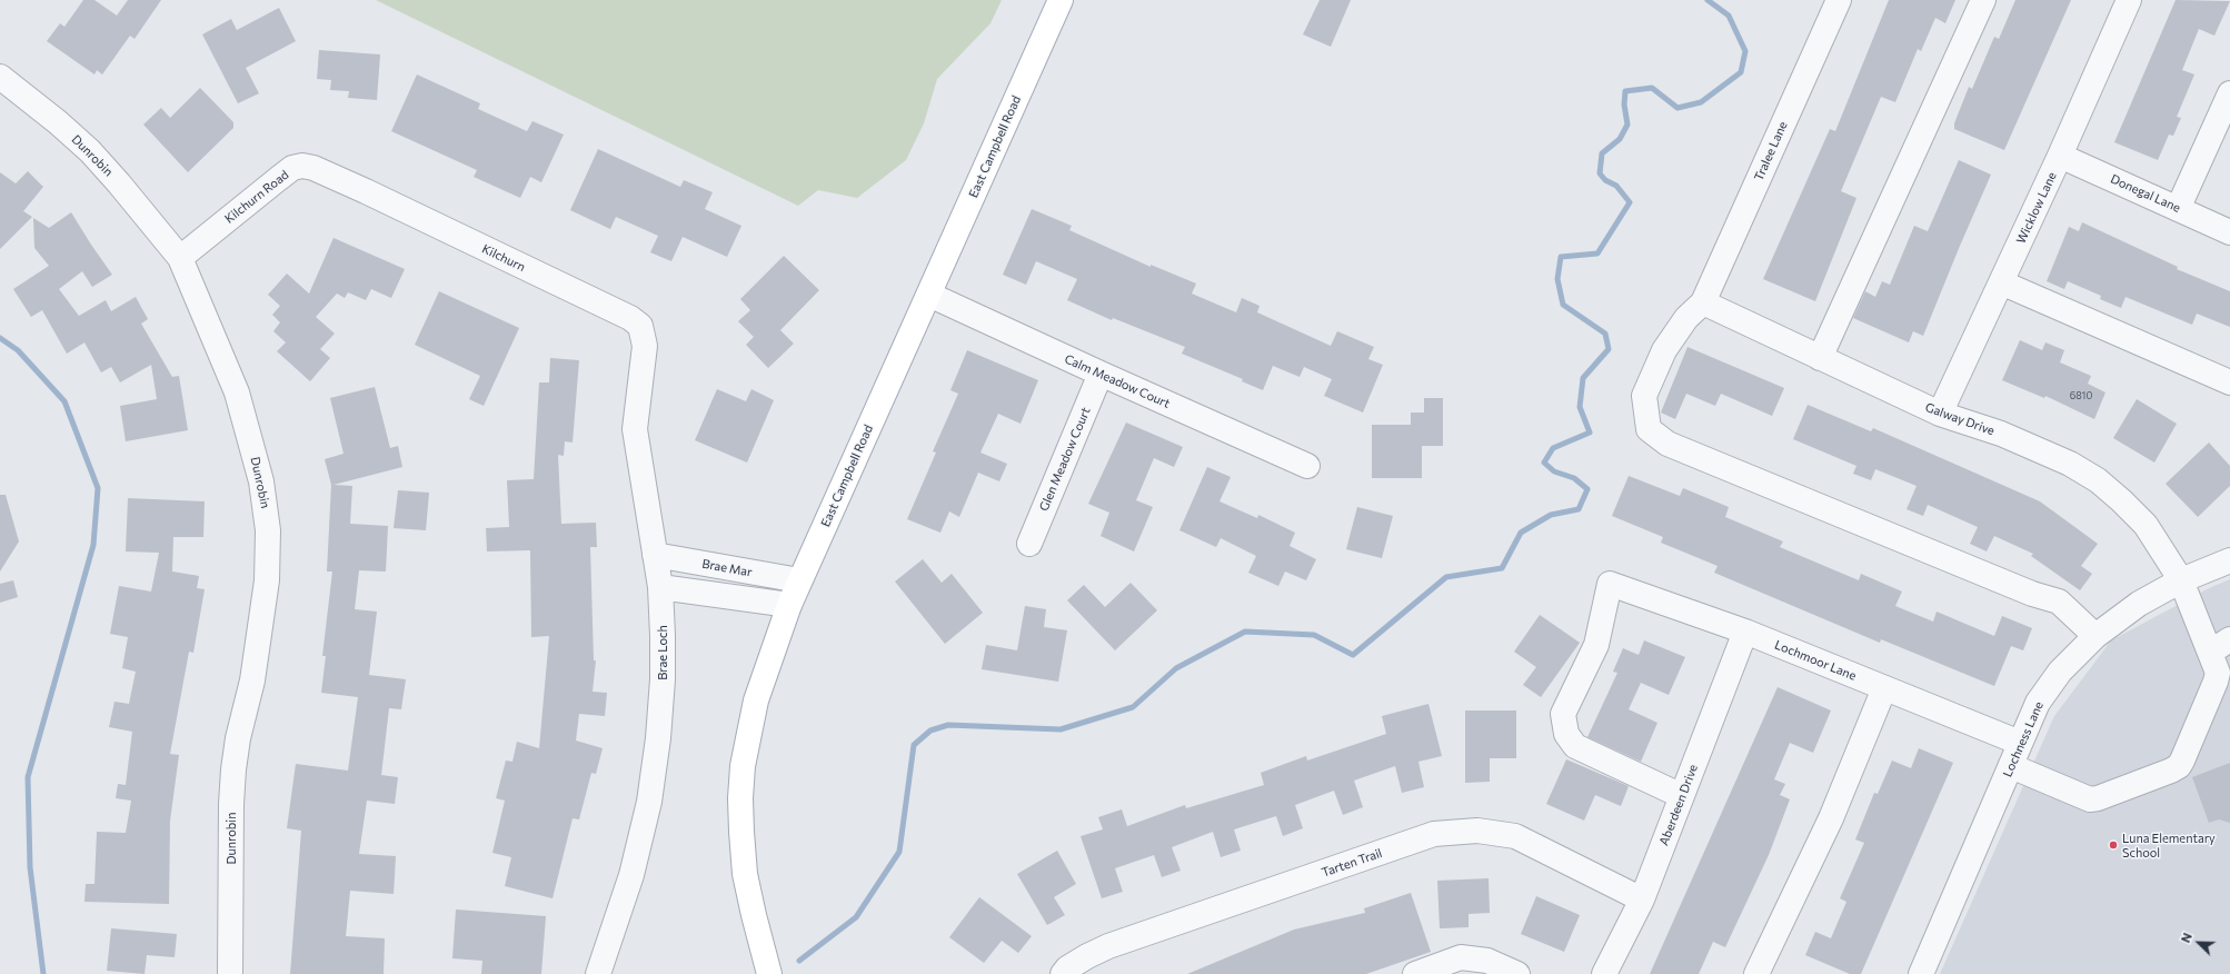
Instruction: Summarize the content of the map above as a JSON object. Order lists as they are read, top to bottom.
{
  "streets": {
    "main road": ["East Campbell Road"],
    "street": [
      "Tralee Lane",
      "Dunrobin",
      "Donegal Lane",
      "Kilchurn Road",
      "Wicklow Lane",
      "Kilchurn",
      "Calm Meadow Court",
      "Galway Drive",
      "Glen Meadow Court",
      "Brae Mar",
      "Brae Loch",
      "Lochmoor Lane",
      "Lochness Lane",
      "Aberdeen Drive",
      "Tarten Trail"
    ]
  },
  "crossings": [
    ["East Campbell Road", "Calm Meadow Court"],
    ["East Campbell Road", "Brae Mar"],
    ["Tralee Lane", "Galway Drive"],
    ["Dunrobin", "Kilchurn Road"],
    ["Donegal Lane", "Wicklow Lane"],
    ["Kilchurn Road", "Kilchurn"],
    ["Wicklow Lane", "Galway Drive"],
    ["Kilchurn", "Brae Loch"],
    ["Calm Meadow Court", "Glen Meadow Court"],
    ["Galway Drive", "Lochness Lane"],
    ["Brae Mar", "Brae Loch"],
    ["Lochmoor Lane", "Lochness Lane"],
    ["Lochmoor Lane", "Aberdeen Drive"],
    ["Aberdeen Drive", "Tarten Trail"]
  ],
  "places": ["Luna Elementary School"],
  "house_numbers": ["6810"],
  "north": "top left"
}
